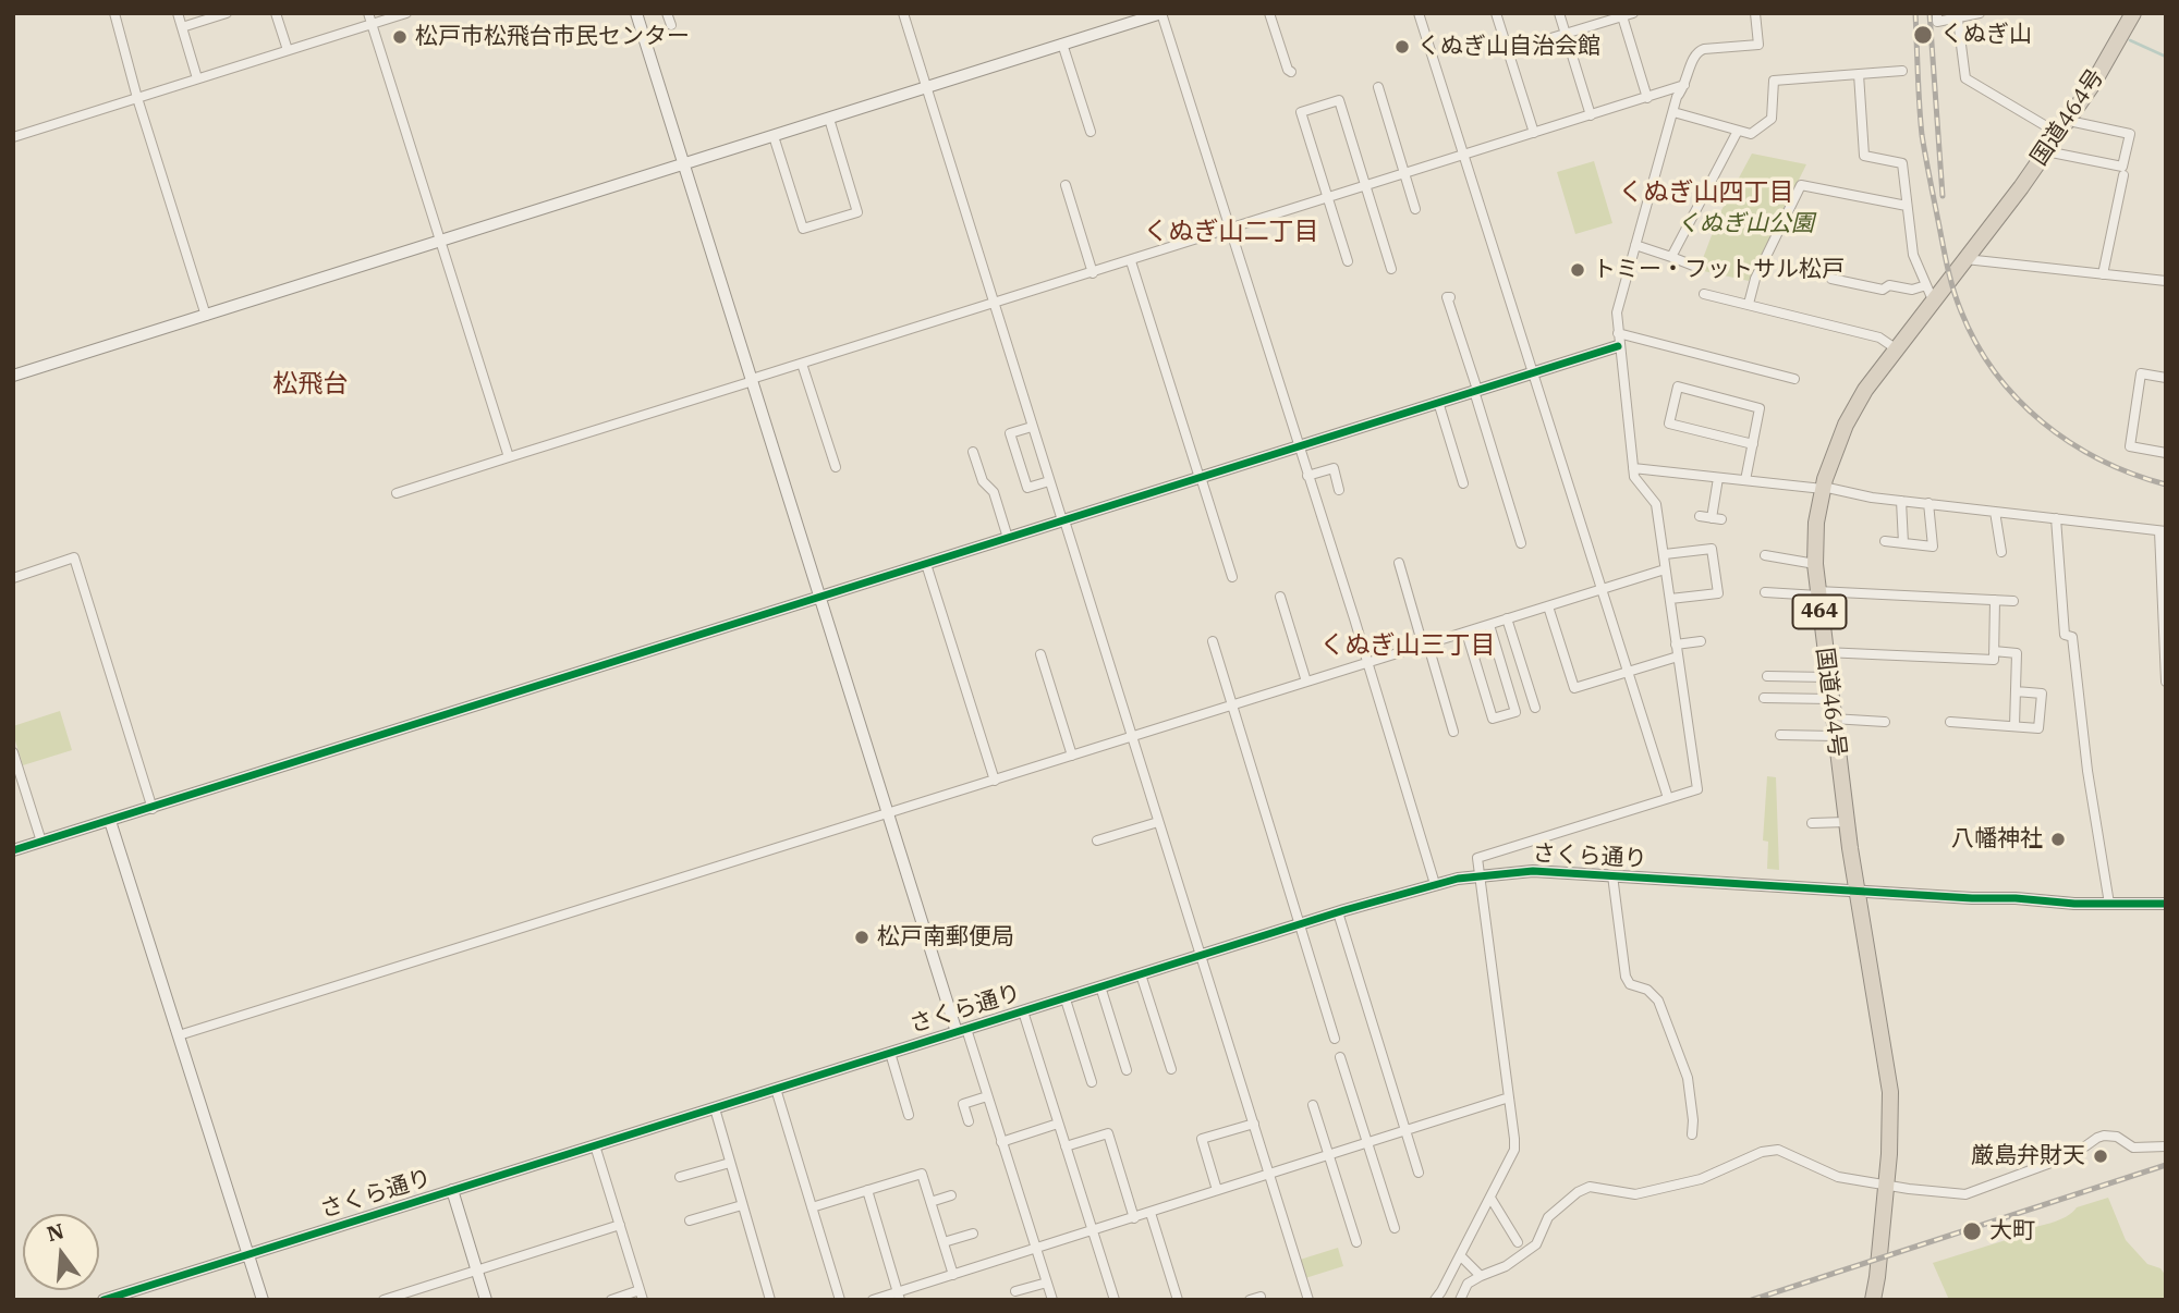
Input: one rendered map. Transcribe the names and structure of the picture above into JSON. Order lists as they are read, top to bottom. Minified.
{"streets":{"highway":["国道464号","464"],"street":["さくら通り"]},"crossings":[["国道464号","さくら通り"]],"districts":["くぬぎ山四丁目","くぬぎ山二丁目","松飛台","くぬぎ山三丁目"],"parks":["くぬぎ山公園"],"places":["くぬぎ山","松戸市松飛台市民センター","くぬぎ山自治会館","トミー・フットサル松戸","八幡神社","松戸南郵便局","厳島弁財天","大町"],"north":"top"}
